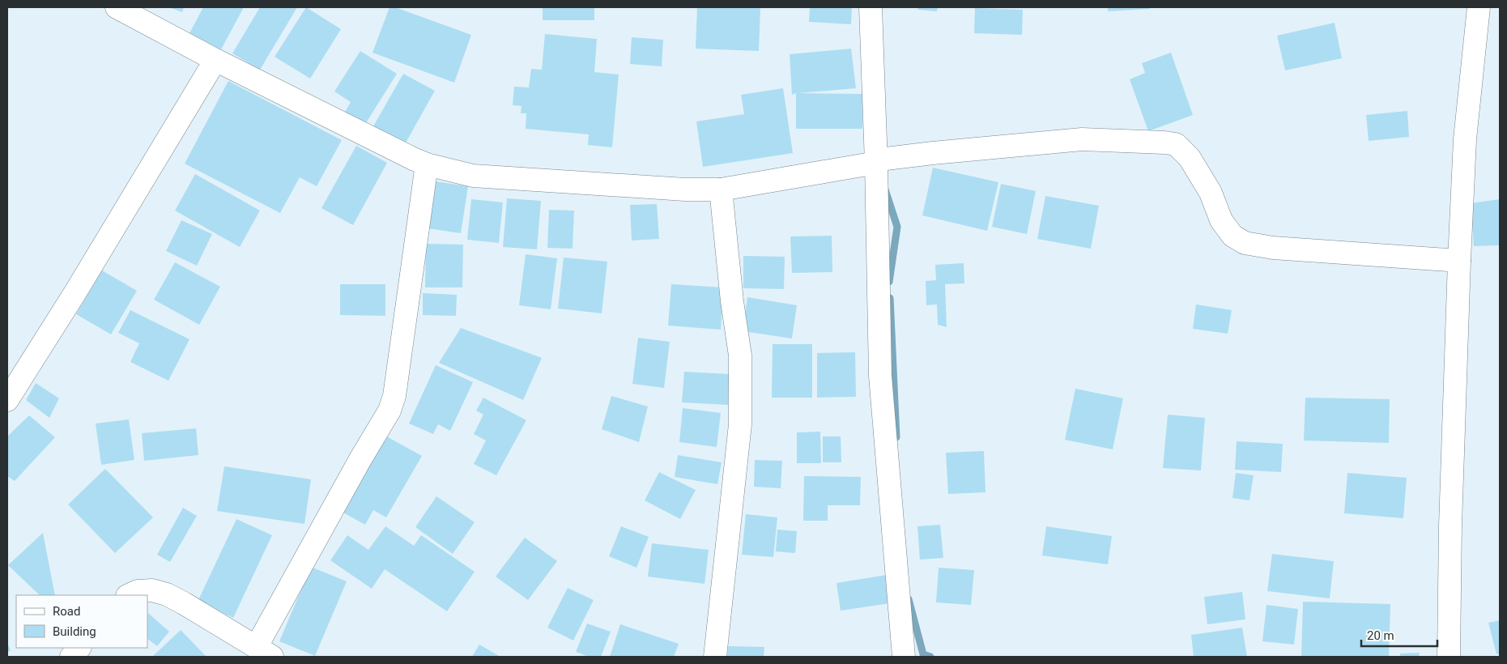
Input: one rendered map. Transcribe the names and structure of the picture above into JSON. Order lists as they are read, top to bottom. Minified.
{"legend":["Road","Building"],"scale_bar":"20 m"}
